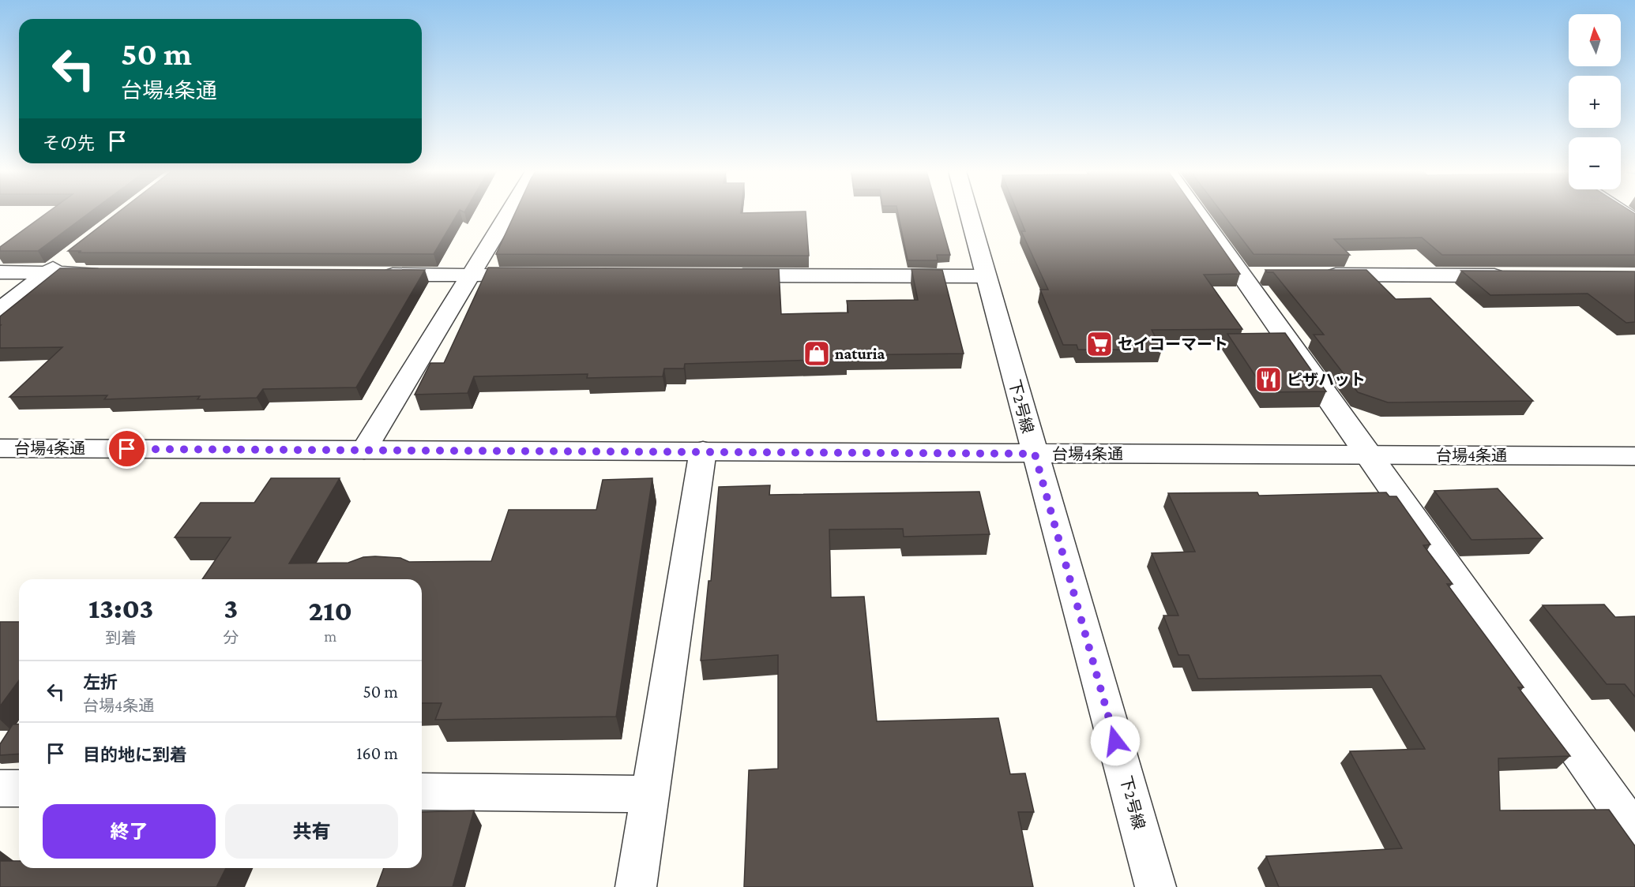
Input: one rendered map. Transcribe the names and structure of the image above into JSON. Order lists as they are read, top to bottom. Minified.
{"streets":{"street":["下2号線","台場4条通"]},"crossings":[["下2号線","台場4条通"]],"places":{"supermarket":["セイコーマート"],"shop":["naturia"],"restaurant":["ピザハット"]},"north":"top","page":{"map_buttons":["+","−"],"turn":["50 m","台場4条通"],"then":"その先","eta":["13:03","到着","3","分","210","m"],"list":[{"name":"左折","note":"台場4条通","value":"50 m"},{"name":"目的地に到着","value":"160 m"}],"buttons":["終了","共有"]}}
